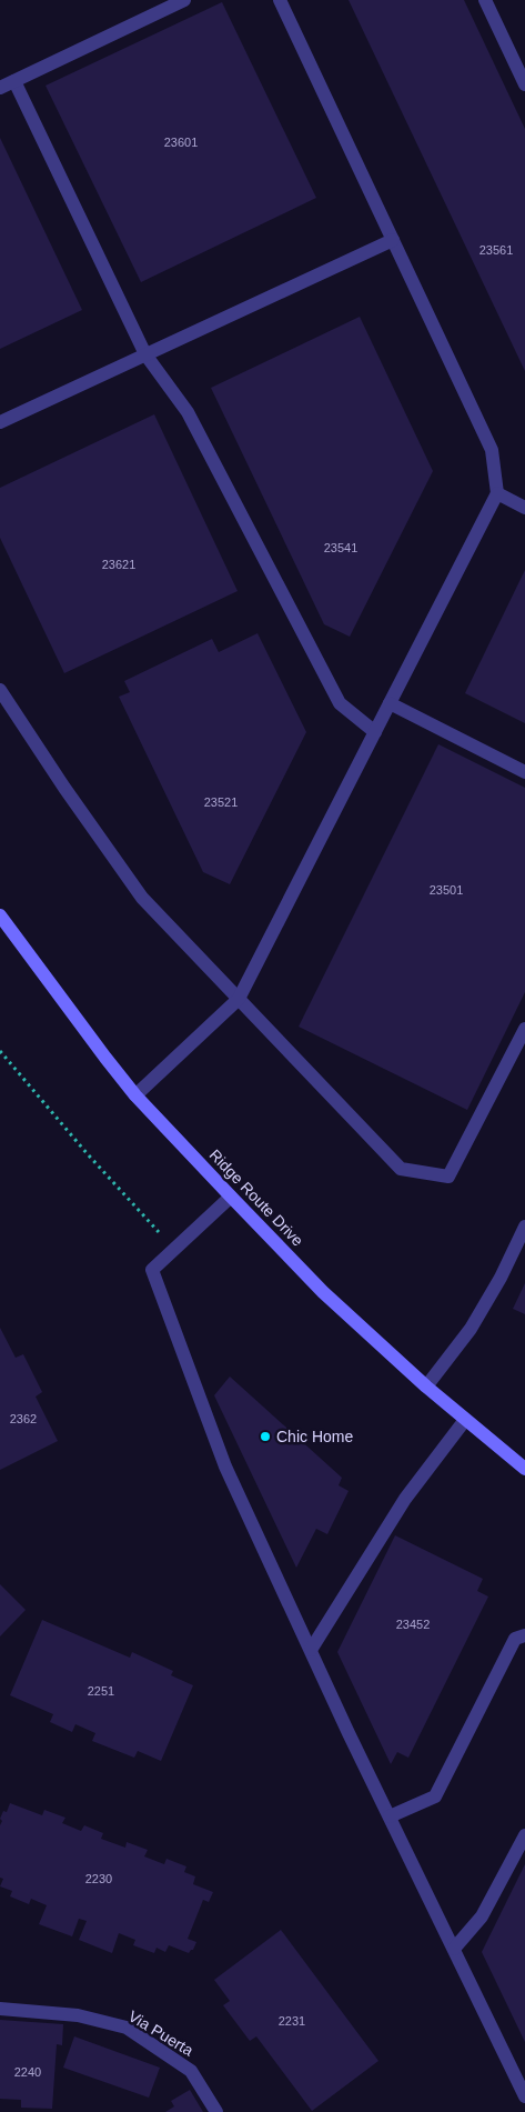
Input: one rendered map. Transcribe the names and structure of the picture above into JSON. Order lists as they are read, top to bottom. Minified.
{"streets":{"main road":["Ridge Route Drive"],"street":["Via Puerta"]},"places":["Chic Home"],"house_numbers":["23601","23561","23541","23621","23521","23501","2362","23452","2251","2230","2231","2240"]}
